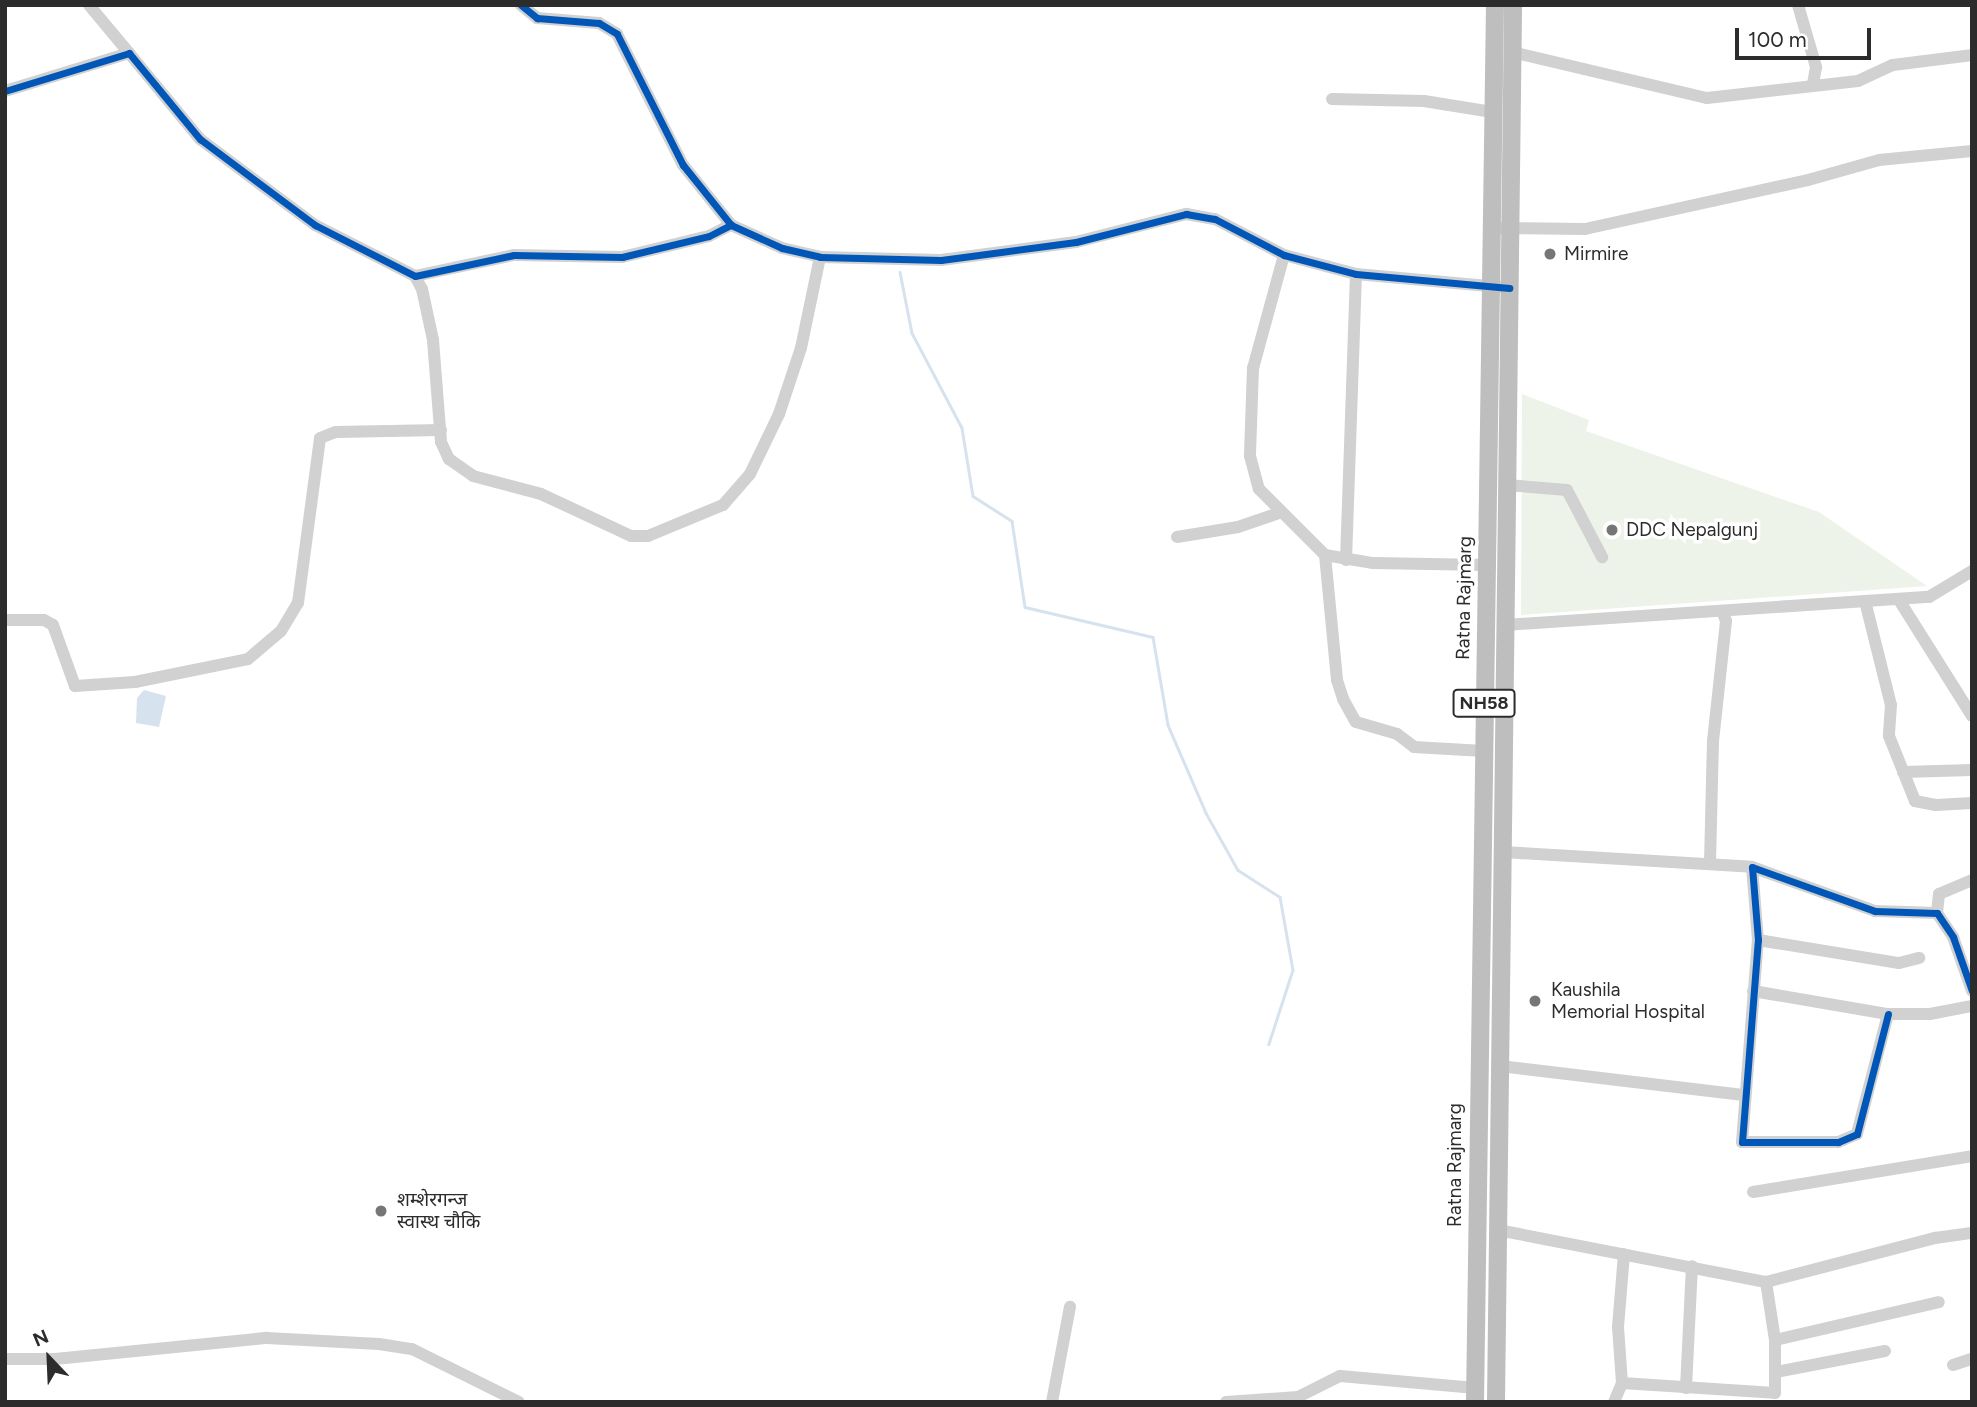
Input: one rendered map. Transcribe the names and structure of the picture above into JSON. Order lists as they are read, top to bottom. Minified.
{"streets":{"highway":["Ratna Rajmarg","NH58"]},"places":["Mirmire","DDC Nepalgunj","Kaushila Memorial Hospital","शम्शेरगन्ज स्वास्थ चौकि"],"scale_bar":"100 m","north":"top left"}
